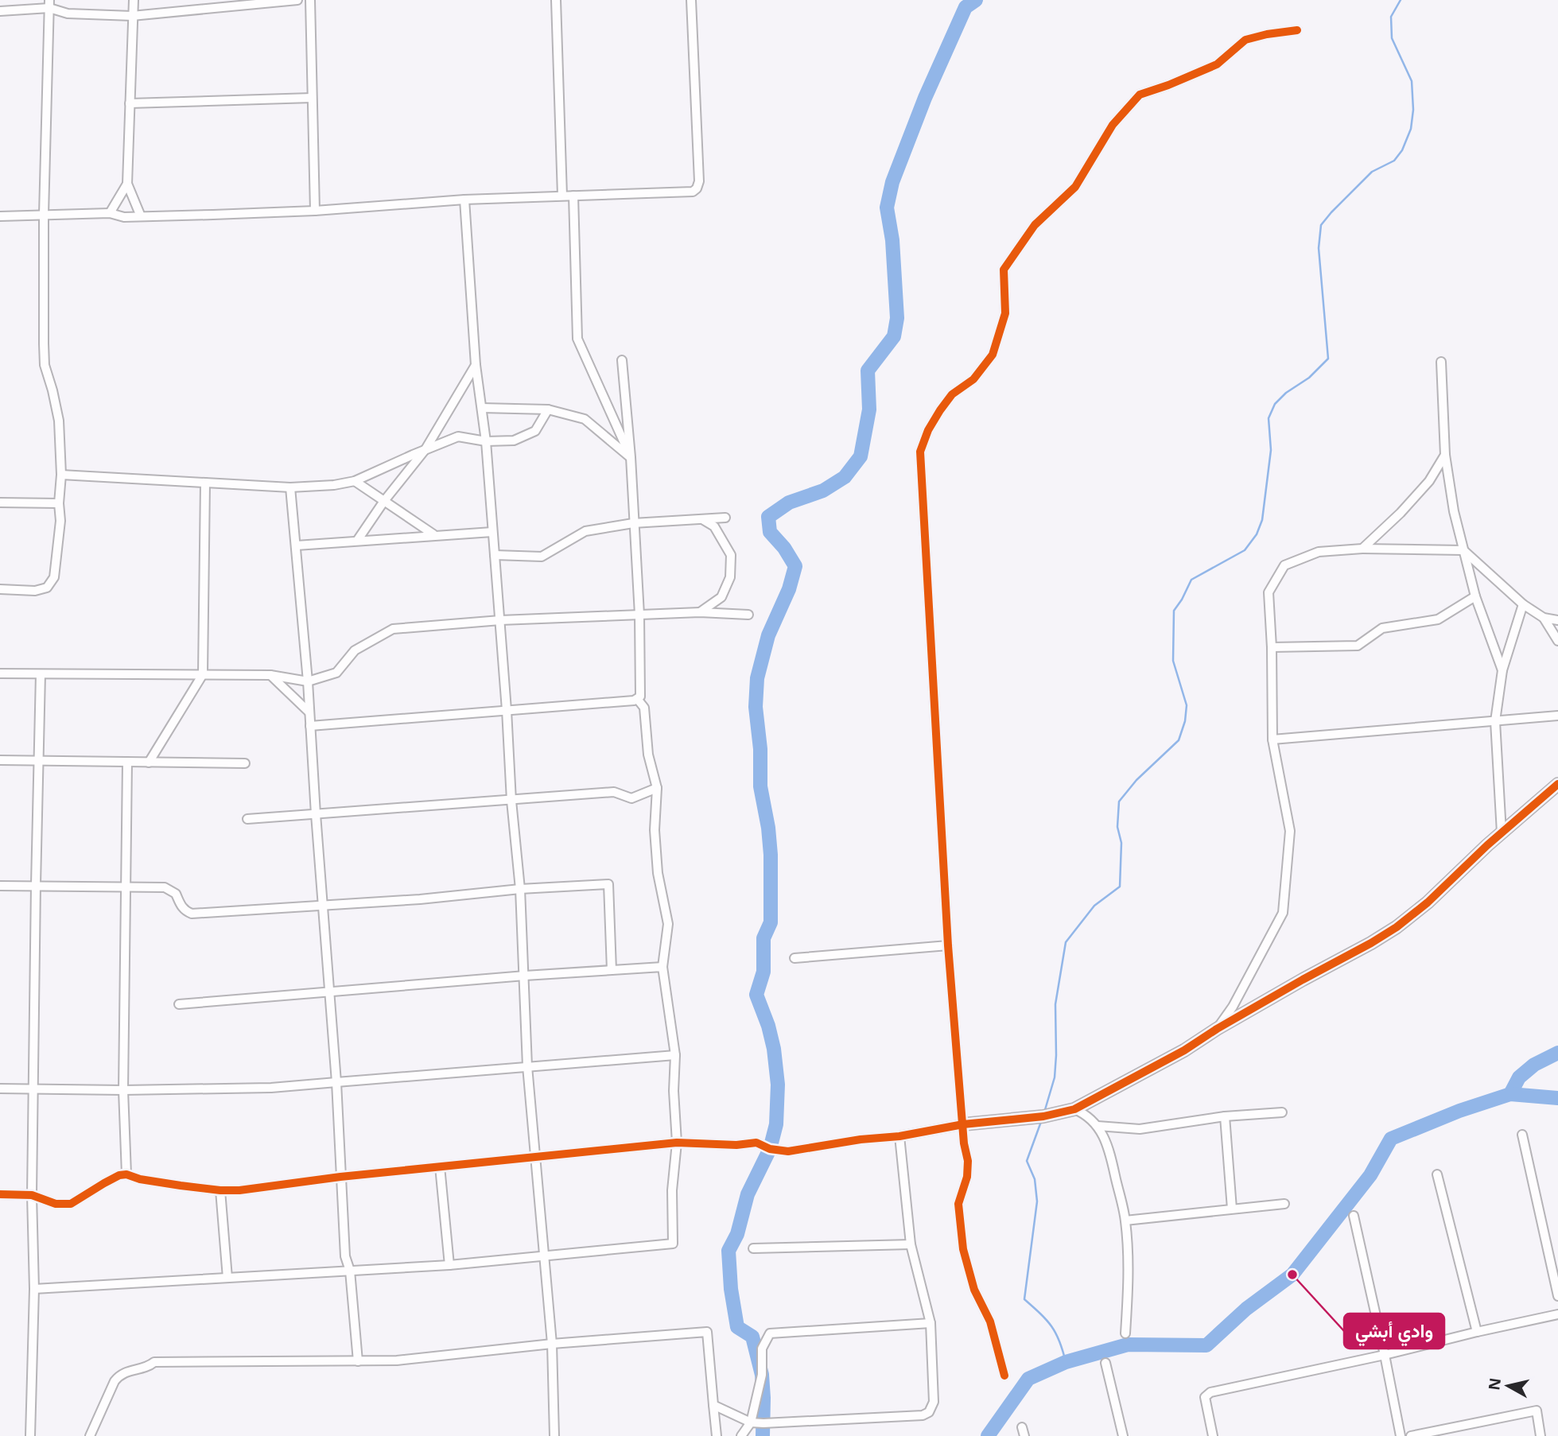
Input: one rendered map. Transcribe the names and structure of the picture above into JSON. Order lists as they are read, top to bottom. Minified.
{"places":["وادي أبشي"],"north":"left"}
